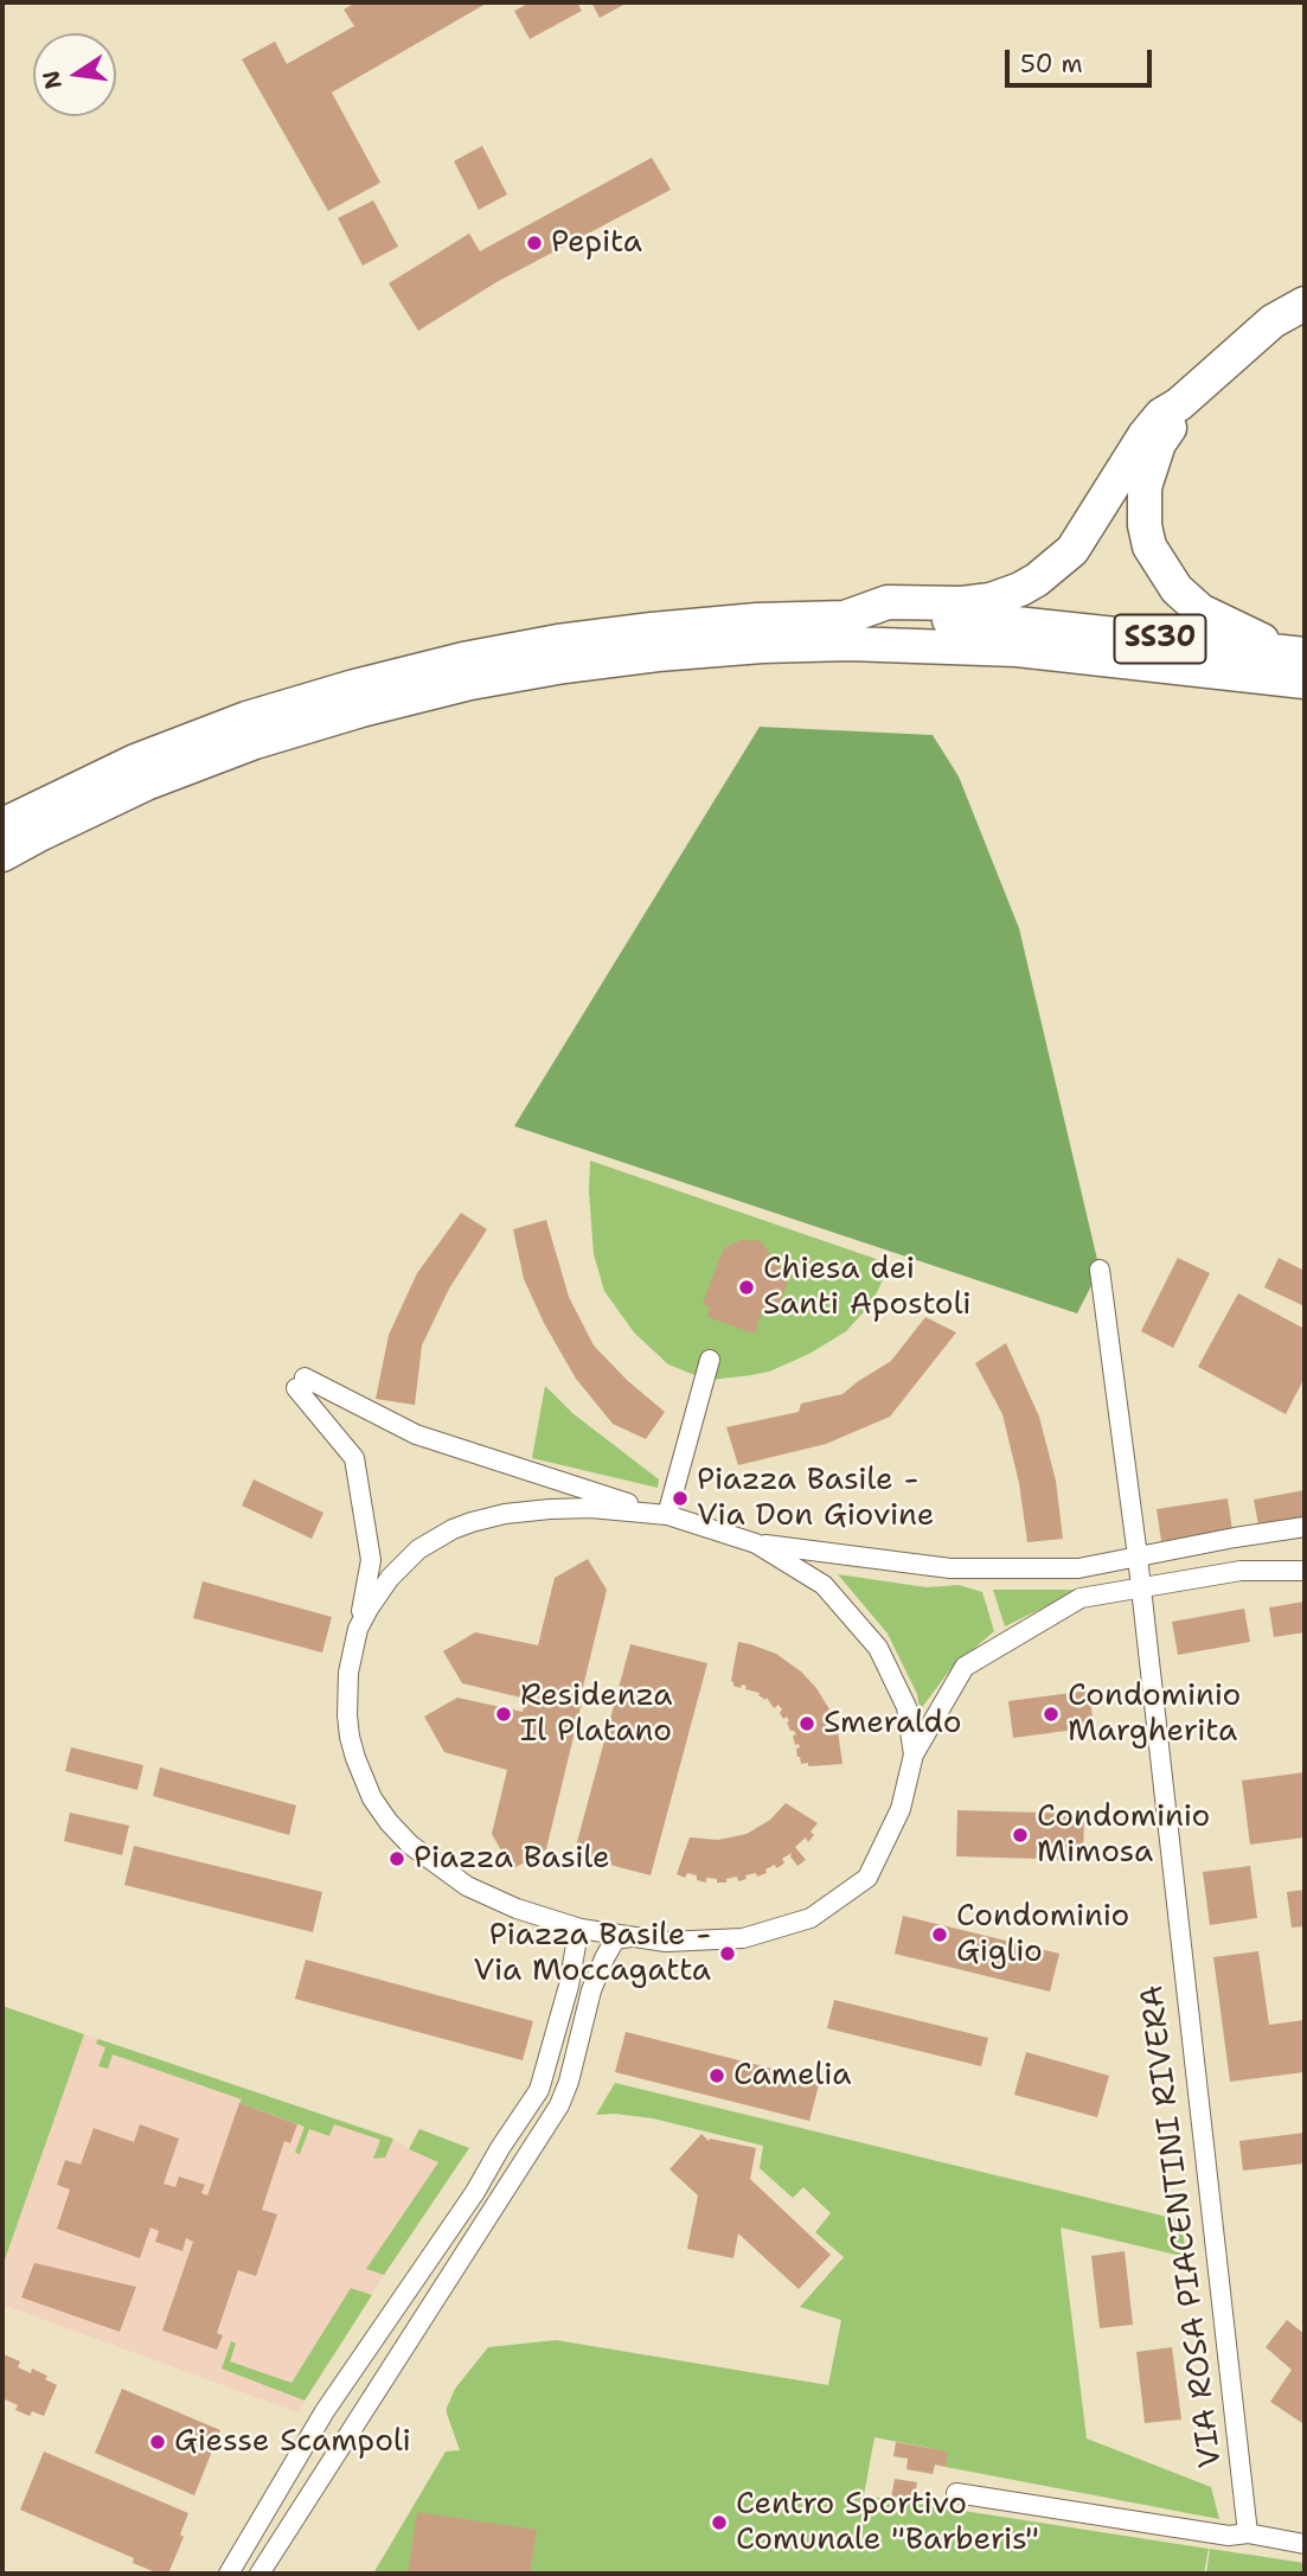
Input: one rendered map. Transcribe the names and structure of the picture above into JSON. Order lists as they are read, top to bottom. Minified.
{"streets":{"highway":["SS30"],"street":["VIA ROSA PIACENTINI RIVERA"]},"places":["Pepita","Chiesa dei Santi Apostoli","Piazza Basile - Via Don Giovine","Residenza Il Platano","Condominio Margherita","Smeraldo","Condominio Mimosa","Piazza Basile","Condominio Giglio","Piazza Basile - Via Moccagatta","Camelia","Giesse Scampoli","Centro Sportivo Comunale \"Barberis\""],"scale_bar":"50 m","north":"left"}
